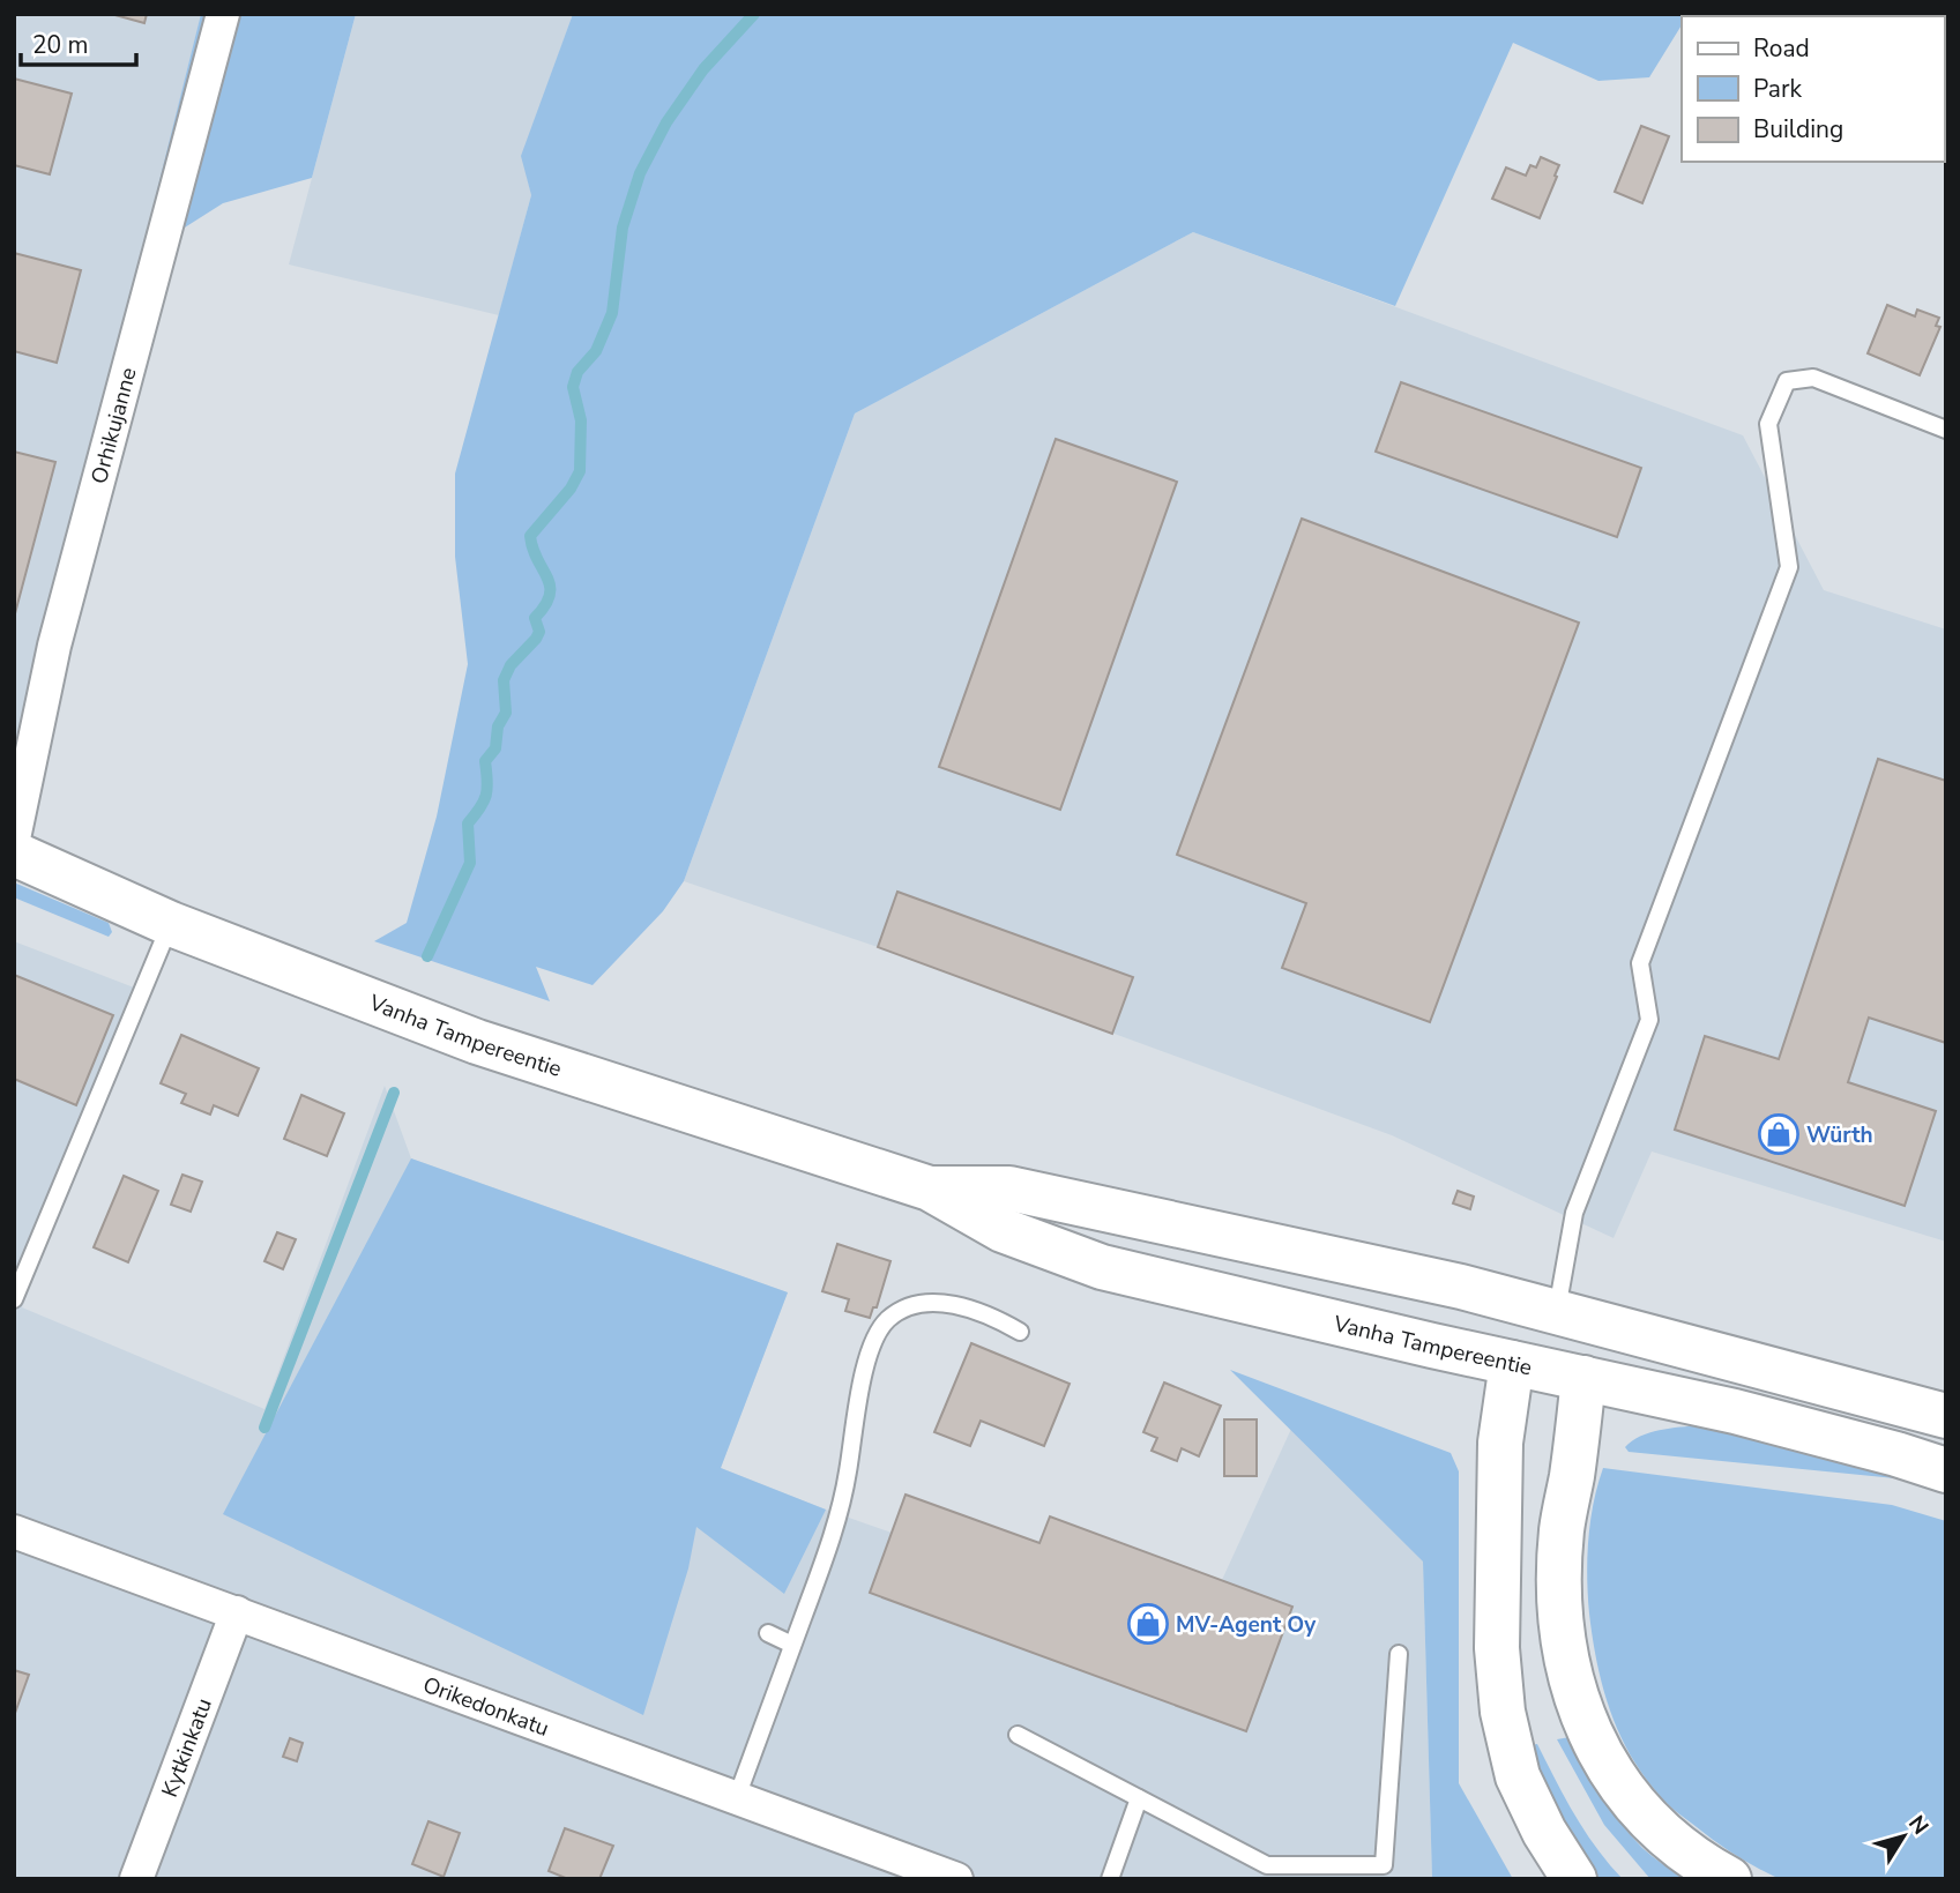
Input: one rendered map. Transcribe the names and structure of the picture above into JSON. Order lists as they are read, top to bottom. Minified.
{"streets":{"main road":["Vanha Tampereentie"],"street":["Orhikujanne","Orikedonkatu","Kytkinkatu"]},"crossings":[["Orikedonkatu","Kytkinkatu"]],"places":{"shop":["Würth","MV-Agent Oy"]},"legend":["Road","Park","Building"],"scale_bar":"20 m","north":"top right"}
